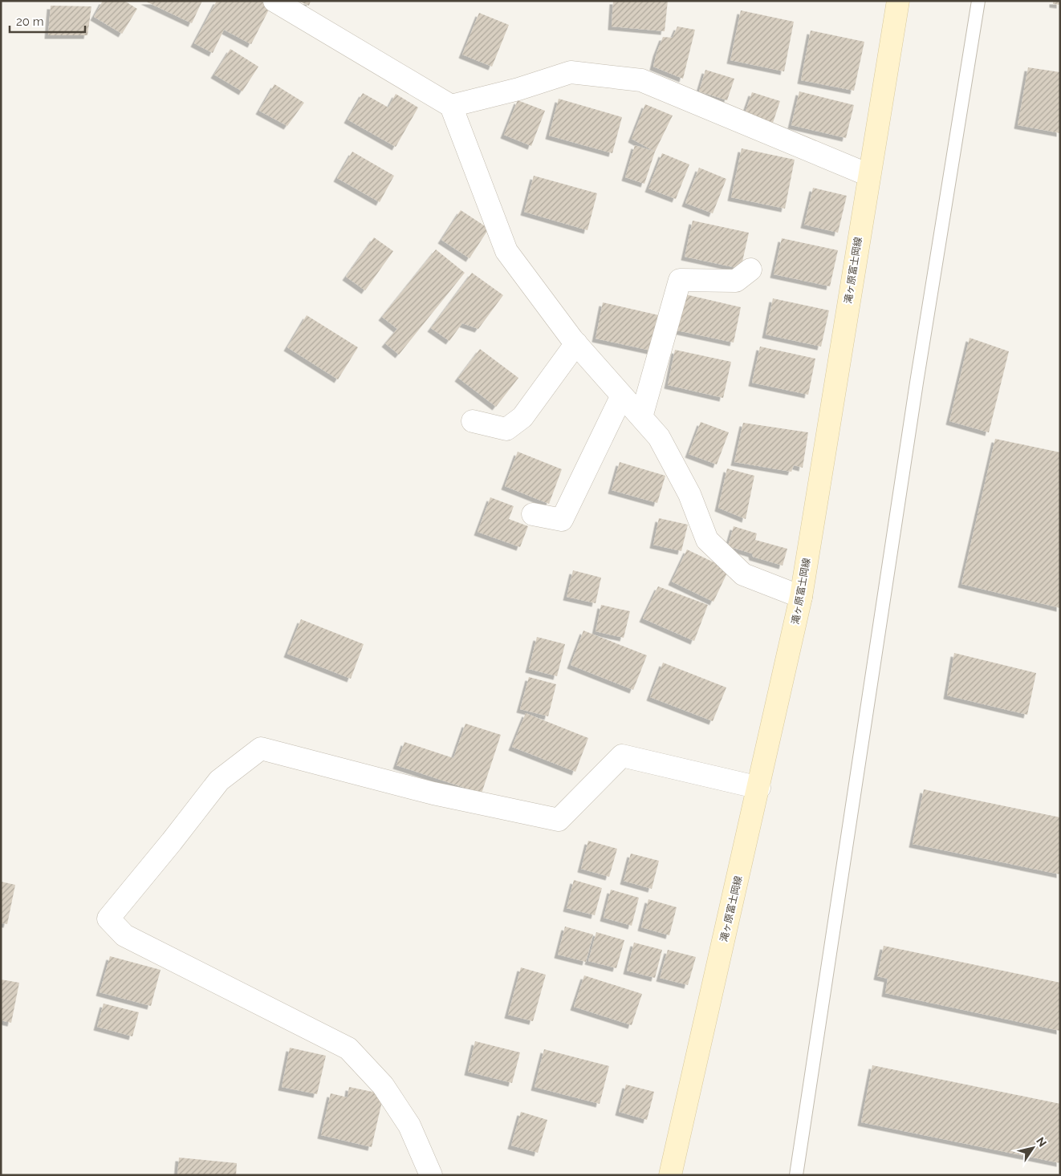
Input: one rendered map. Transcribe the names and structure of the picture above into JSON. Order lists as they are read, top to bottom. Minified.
{"streets":{"main road":["滝ヶ原富士岡線"]},"scale_bar":"20 m","north":"top right"}
